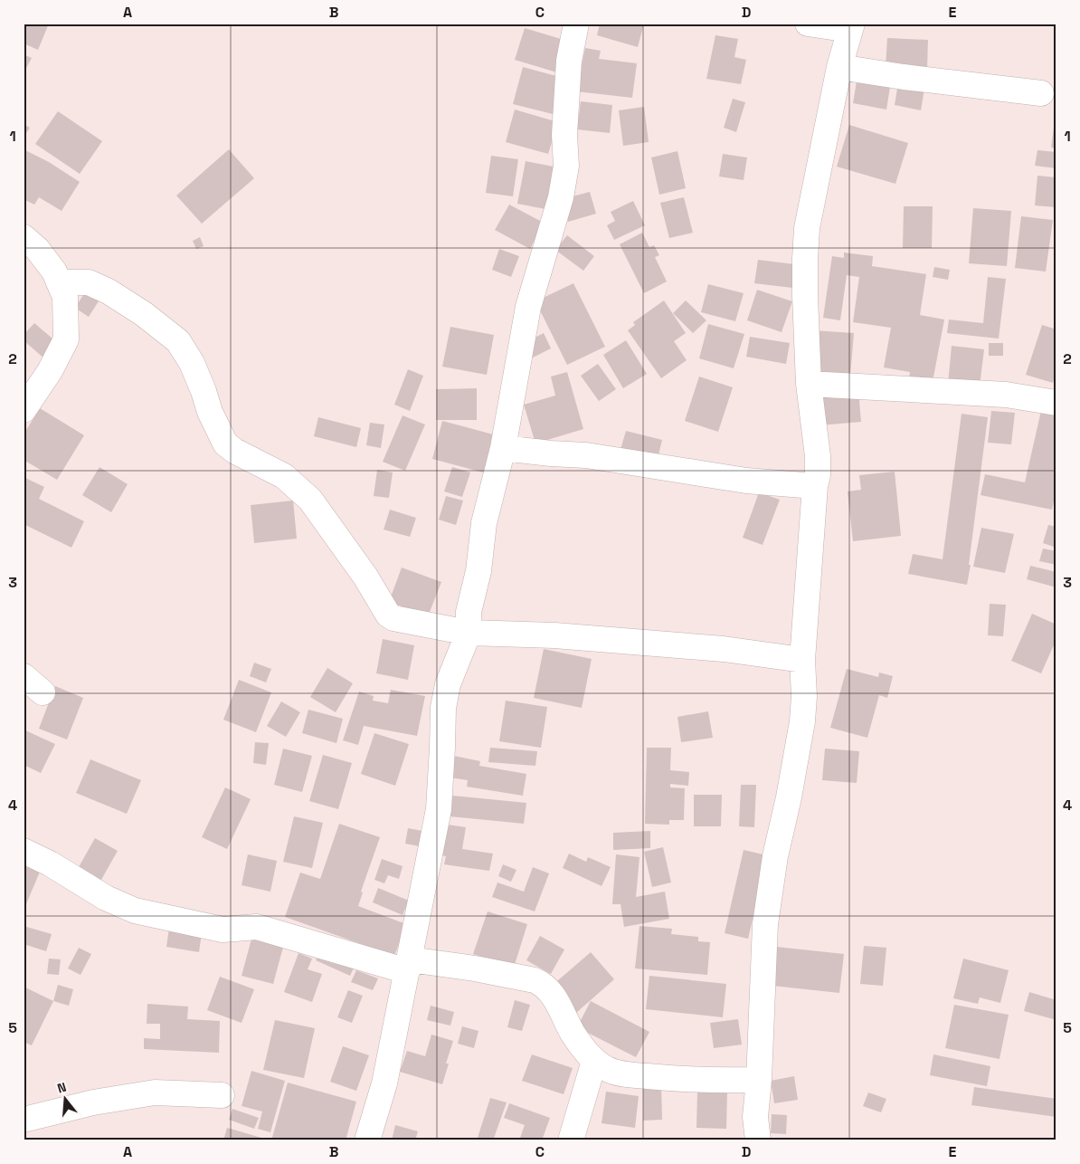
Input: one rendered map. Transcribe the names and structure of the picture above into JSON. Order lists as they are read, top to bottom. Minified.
{"north":"top","grid":{"columns":["A","B","C","D","E"],"rows":["1","2","3","4","5"]}}
